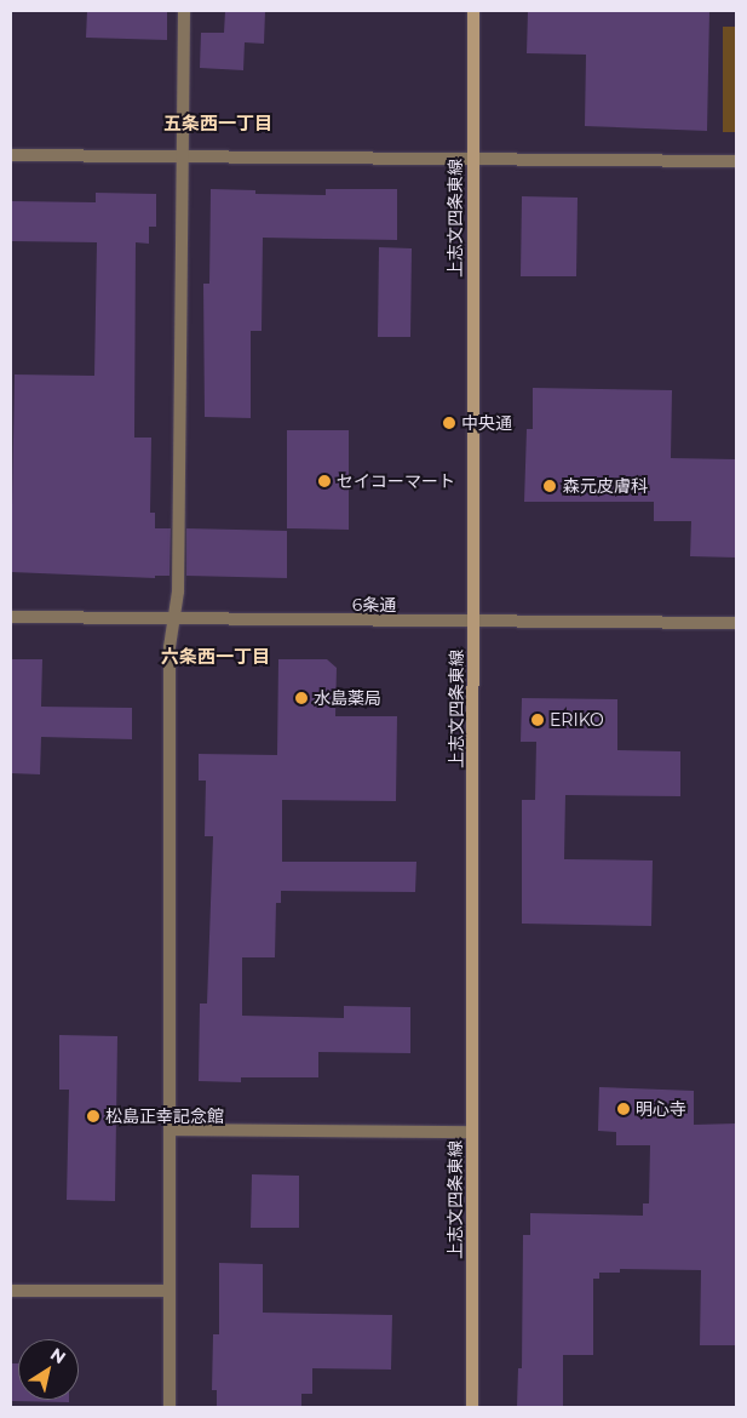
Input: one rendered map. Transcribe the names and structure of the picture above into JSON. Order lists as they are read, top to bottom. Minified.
{"streets":{"main road":["上志文四条東線"],"street":["6条通"]},"crossings":[["上志文四条東線","6条通"]],"districts":["五条西一丁目","六条西一丁目"],"places":["中央通","セイコーマート","森元皮膚科","水島薬局","ERIKO","明心寺","松島正幸記念館"],"north":"top right"}
